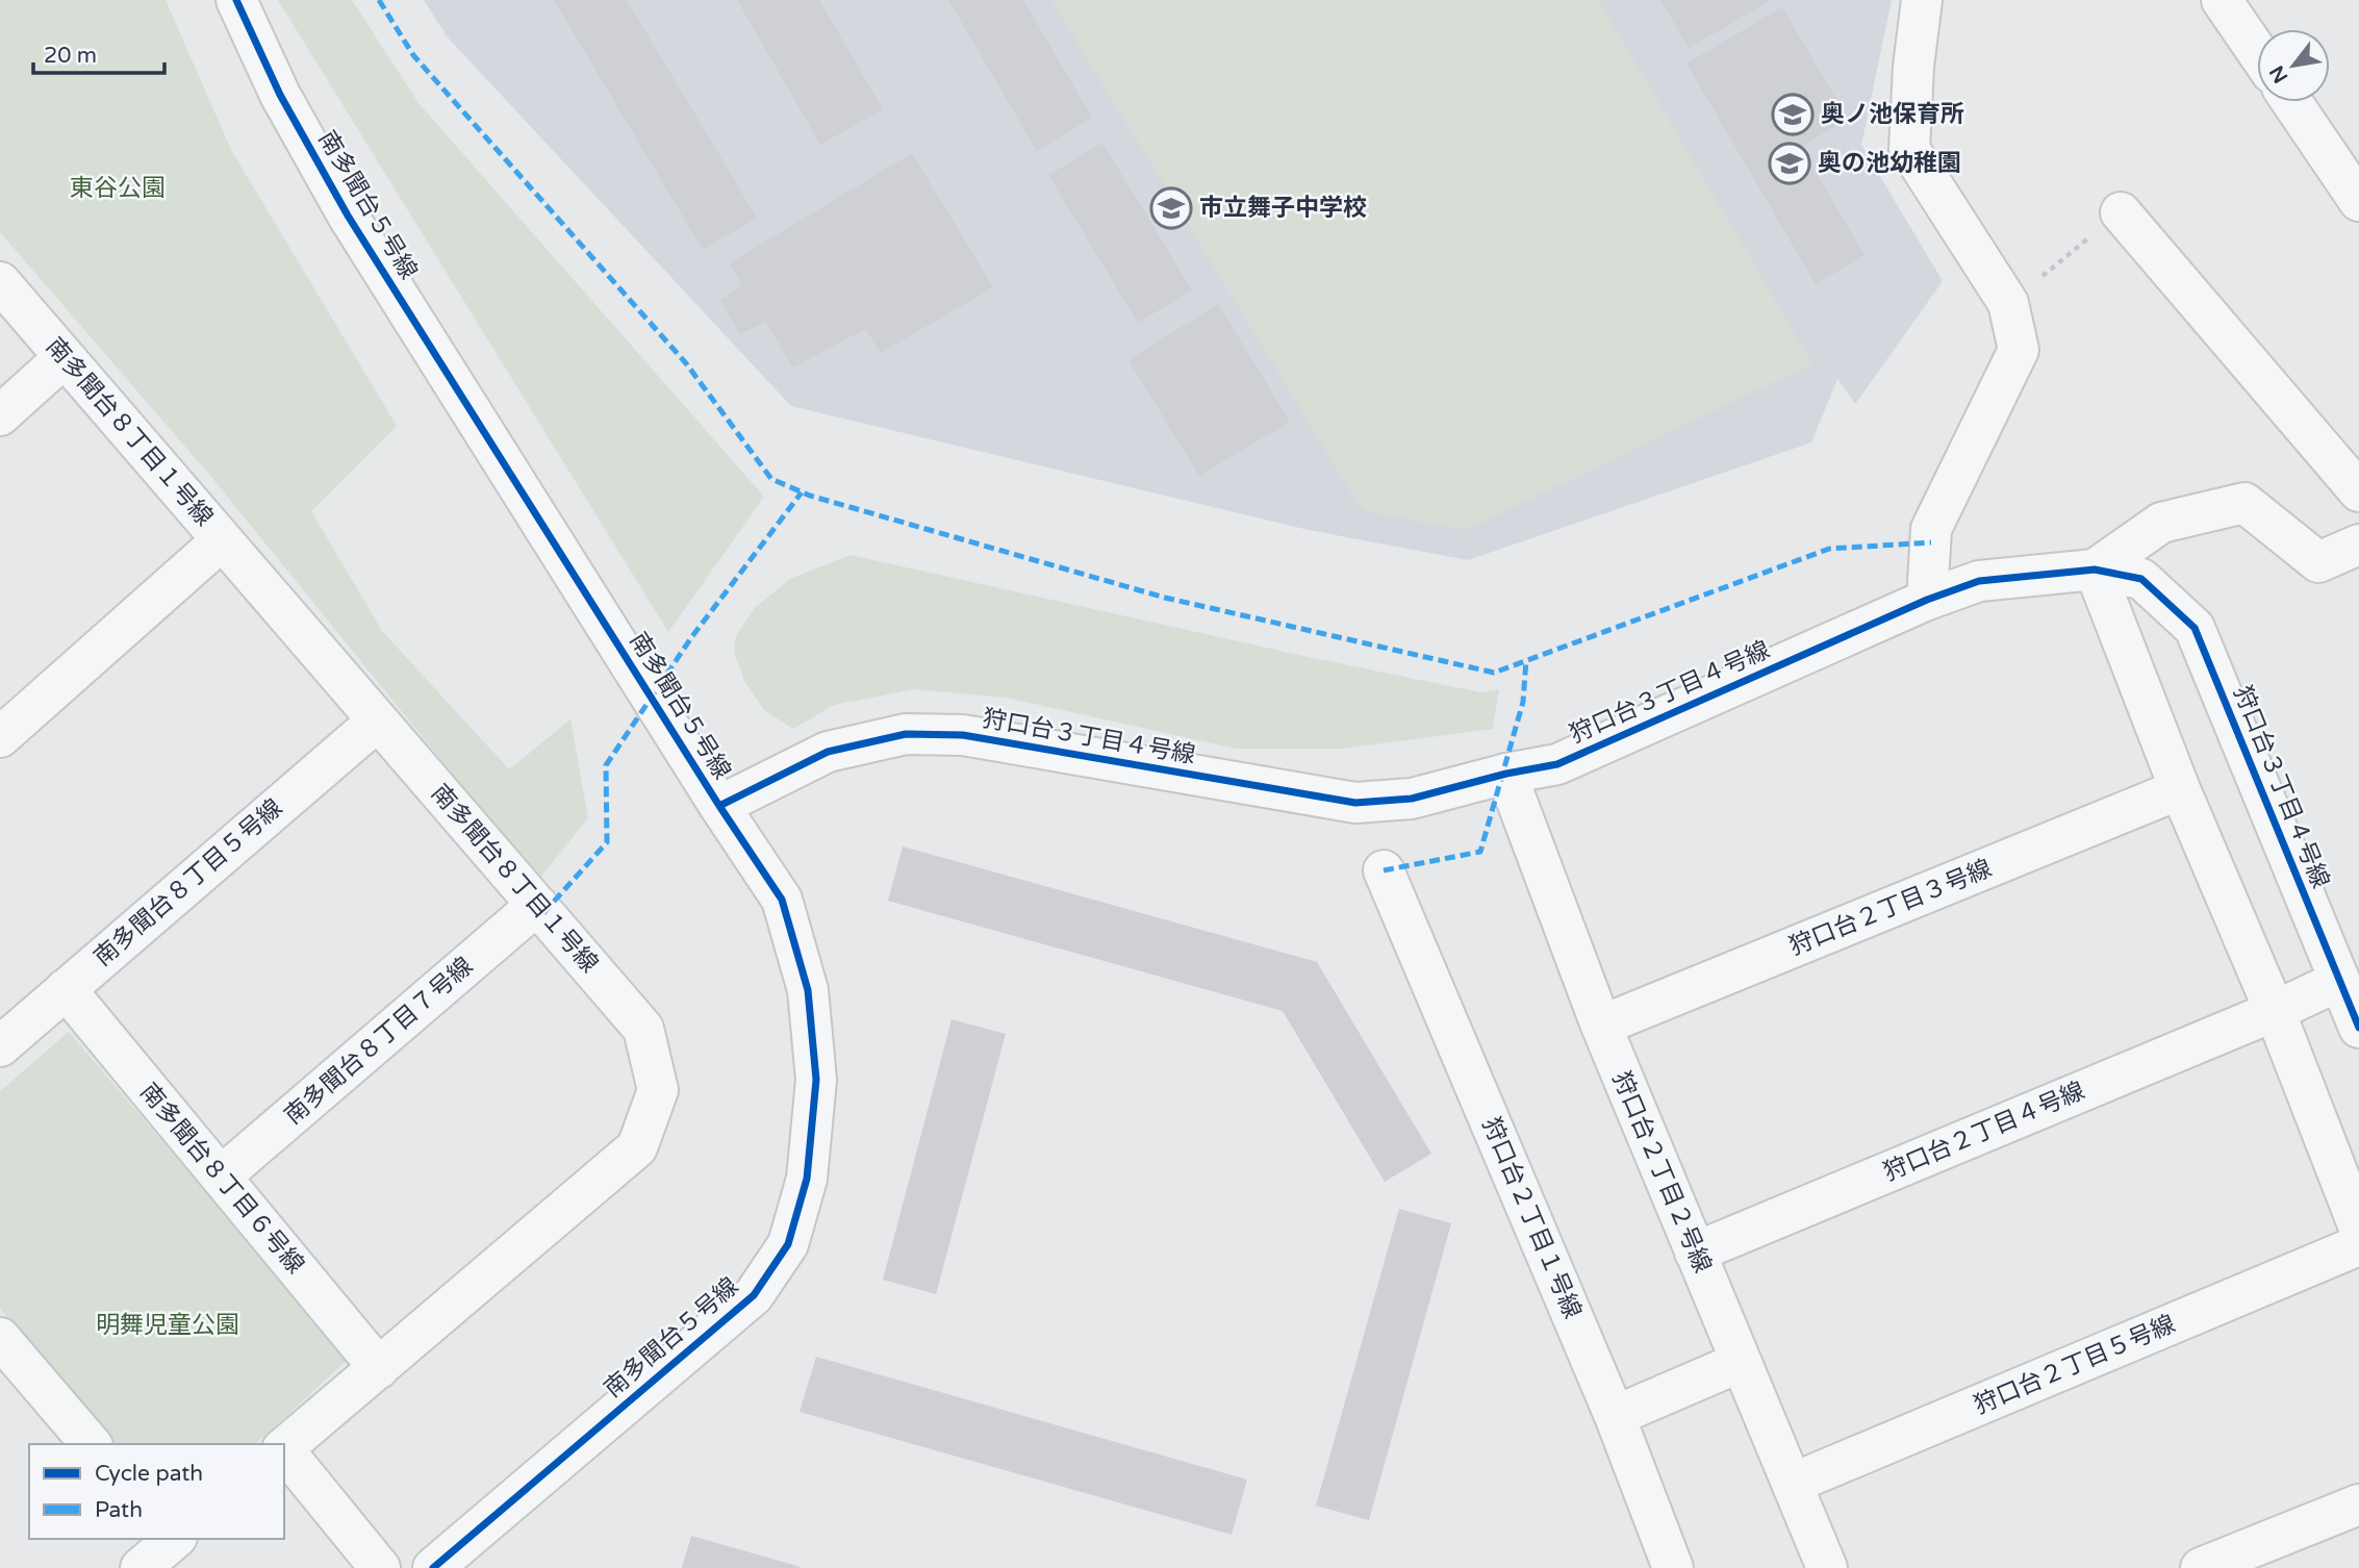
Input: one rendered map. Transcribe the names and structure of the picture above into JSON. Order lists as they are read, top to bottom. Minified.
{"streets":{"street":["南多聞台５号線","南多聞台８丁目１号線","狩口台３丁目４号線","南多聞台８丁目５号線","狩口台２丁目３号線","南多聞台８丁目７号線","狩口台２丁目４号線","狩口台２丁目２号線","南多聞台８丁目６号線","狩口台２丁目１号線","狩口台２丁目５号線"]},"crossings":[["南多聞台５号線","狩口台３丁目４号線"],["南多聞台８丁目１号線","南多聞台８丁目５号線"],["南多聞台８丁目１号線","南多聞台８丁目７号線"],["南多聞台８丁目１号線","南多聞台８丁目６号線"],["狩口台３丁目４号線","狩口台２丁目４号線"],["狩口台３丁目４号線","狩口台２丁目２号線"],["南多聞台８丁目５号線","南多聞台８丁目６号線"],["狩口台２丁目３号線","狩口台２丁目２号線"],["南多聞台８丁目７号線","南多聞台８丁目６号線"],["狩口台２丁目４号線","狩口台２丁目２号線"],["狩口台２丁目２号線","狩口台２丁目５号線"]],"parks":["東谷公園","明舞児童公園"],"places":{"school or university":["奥ノ池保育所","奥の池幼稚園","市立舞子中学校"]},"legend":["Cycle path","Path"],"scale_bar":"20 m","north":"bottom left"}
